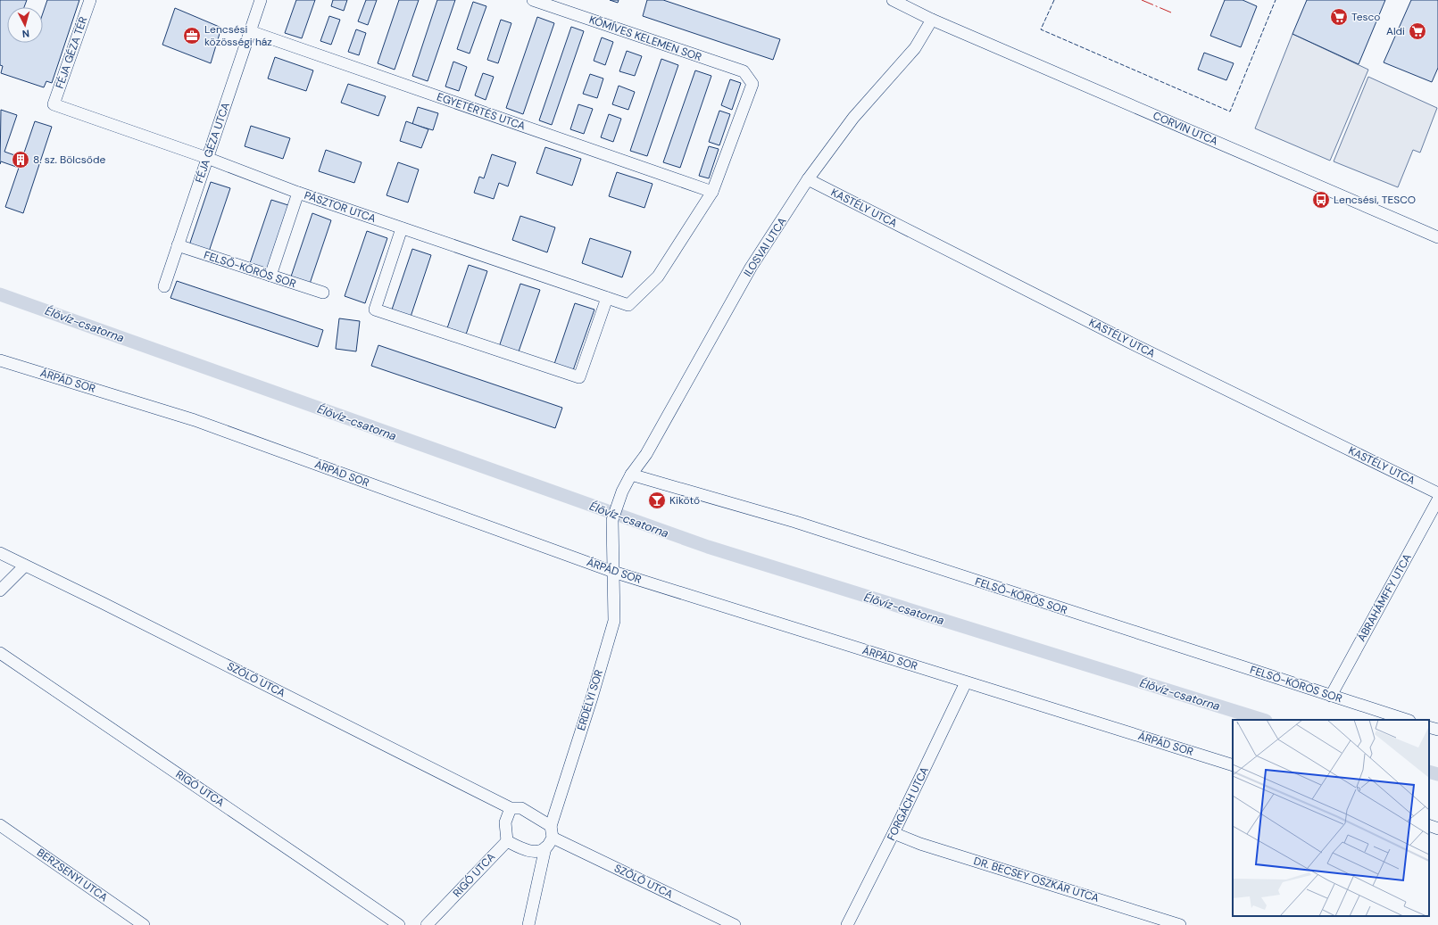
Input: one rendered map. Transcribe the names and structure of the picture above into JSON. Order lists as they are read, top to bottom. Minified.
{"streets":{"street":["KŐMÍVES KELEMEN SOR","FÉJA GÉZA TÉR","EGYETÉRTÉS UTCA","CORVIN UTCA","FÉJA GÉZA UTCA","PÁSZTOR UTCA","KASTÉLY UTCA","ILOSVAI UTCA","FELSŐ-KÖRÖS SOR","ÁRPÁD SOR","ÁBRAHÁMFFY UTCA","SZŐLŐ UTCA","ERDÉLYI SOR","RIGÓ UTCA","FORGÁCH UTCA","BERZSENYI UTCA","DR. BECSEY OSZKÁR UTCA"]},"crossings":[["KŐMÍVES KELEMEN SOR","EGYETÉRTÉS UTCA"],["KŐMÍVES KELEMEN SOR","PÁSZTOR UTCA"],["FÉJA GÉZA TÉR","PÁSZTOR UTCA"],["EGYETÉRTÉS UTCA","FÉJA GÉZA UTCA"],["EGYETÉRTÉS UTCA","PÁSZTOR UTCA"],["CORVIN UTCA","ILOSVAI UTCA"],["FÉJA GÉZA UTCA","PÁSZTOR UTCA"],["FÉJA GÉZA UTCA","FELSŐ-KÖRÖS SOR"],["KASTÉLY UTCA","ILOSVAI UTCA"],["ILOSVAI UTCA","FELSŐ-KÖRÖS SOR"],["ILOSVAI UTCA","ERDÉLYI SOR"],["FELSŐ-KÖRÖS SOR","ÁBRAHÁMFFY UTCA"],["ÁRPÁD SOR","ERDÉLYI SOR"],["ÁRPÁD SOR","FORGÁCH UTCA"],["SZŐLŐ UTCA","ERDÉLYI SOR"],["SZŐLŐ UTCA","RIGÓ UTCA"],["ERDÉLYI SOR","RIGÓ UTCA"],["FORGÁCH UTCA","DR. BECSEY OSZKÁR UTCA"]],"water":["Élővíz-csatorna"],"places":{"supermarket":["Tesco","Aldi"],"office":["Lencsési közösségi ház"],"building":["8. sz. Bölcsőde"],"bus stop":["Lencsési, TESCO"],"bar":["Kikötő"]},"north":"bottom"}
